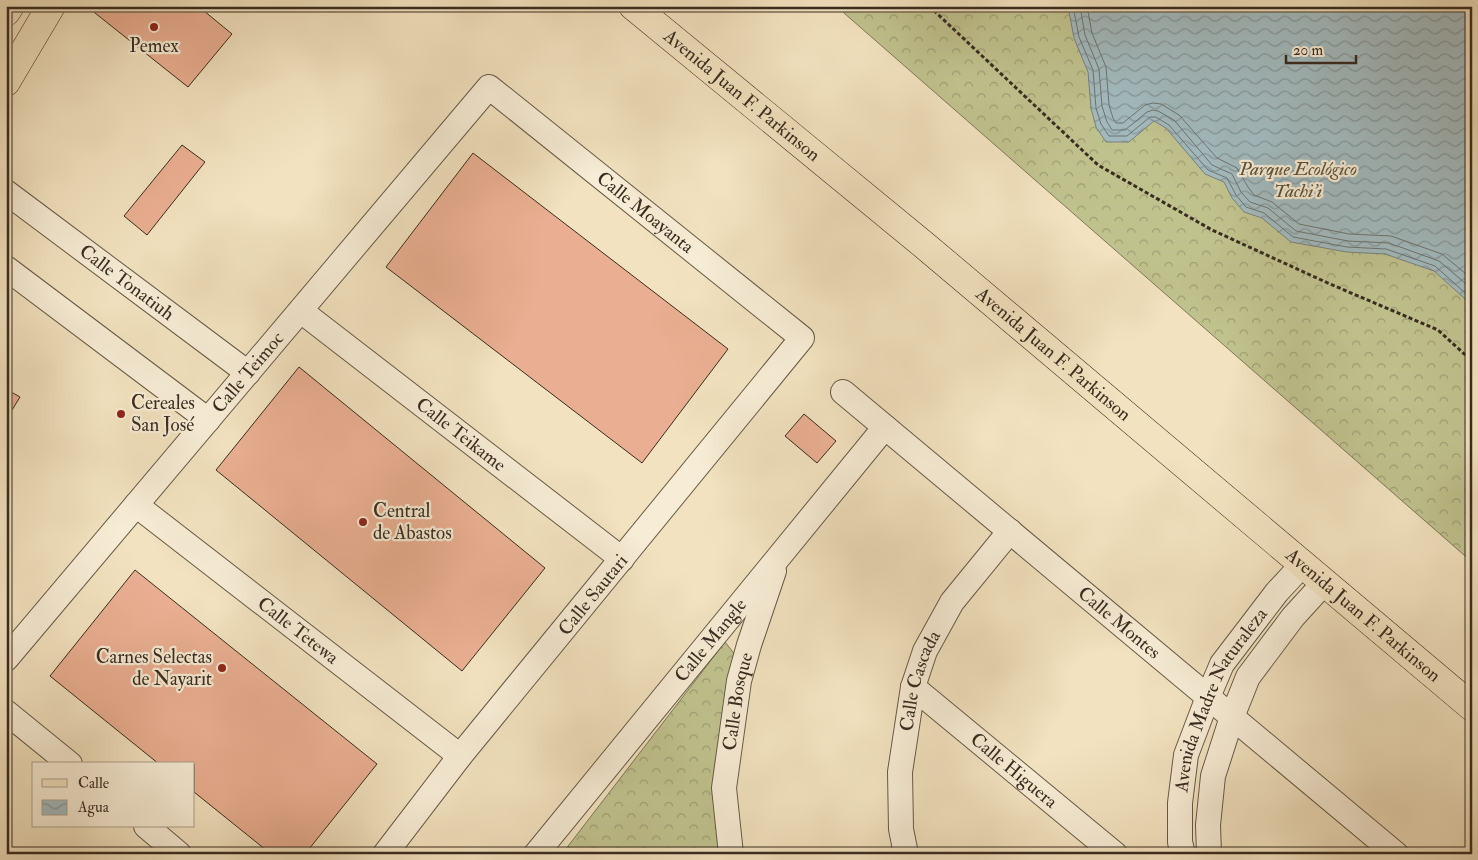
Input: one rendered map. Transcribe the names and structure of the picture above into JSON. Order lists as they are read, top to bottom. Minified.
{"streets":{"main road":["Avenida Juan F. Parkinson"],"street":["Calle Moayanta","Calle Tonatiuh","Calle Teimoc","Calle Teikame","Calle Sautari","Calle Montes","Calle Tetewa","Calle Mangle","Calle Cascada","Calle Bosque","Avenida Madre Naturaleza","Calle Higuera"]},"crossings":[["Avenida Juan F. Parkinson","Avenida Madre Naturaleza"],["Calle Moayanta","Calle Teimoc"],["Calle Moayanta","Calle Sautari"],["Calle Tonatiuh","Calle Teimoc"],["Calle Teimoc","Calle Teikame"],["Calle Teimoc","Calle Tetewa"],["Calle Teikame","Calle Sautari"],["Calle Sautari","Calle Tetewa"],["Calle Montes","Calle Mangle"],["Calle Montes","Calle Cascada"],["Calle Montes","Avenida Madre Naturaleza"],["Calle Mangle","Calle Bosque"],["Calle Cascada","Calle Higuera"]],"parks":["Parque Ecológico Tachi'i"],"places":["Pemex","Cereales San José","Central de Abastos","Carnes Selectas de Nayarit"],"legend":["Calle","Agua"],"scale_bar":"20 m"}
